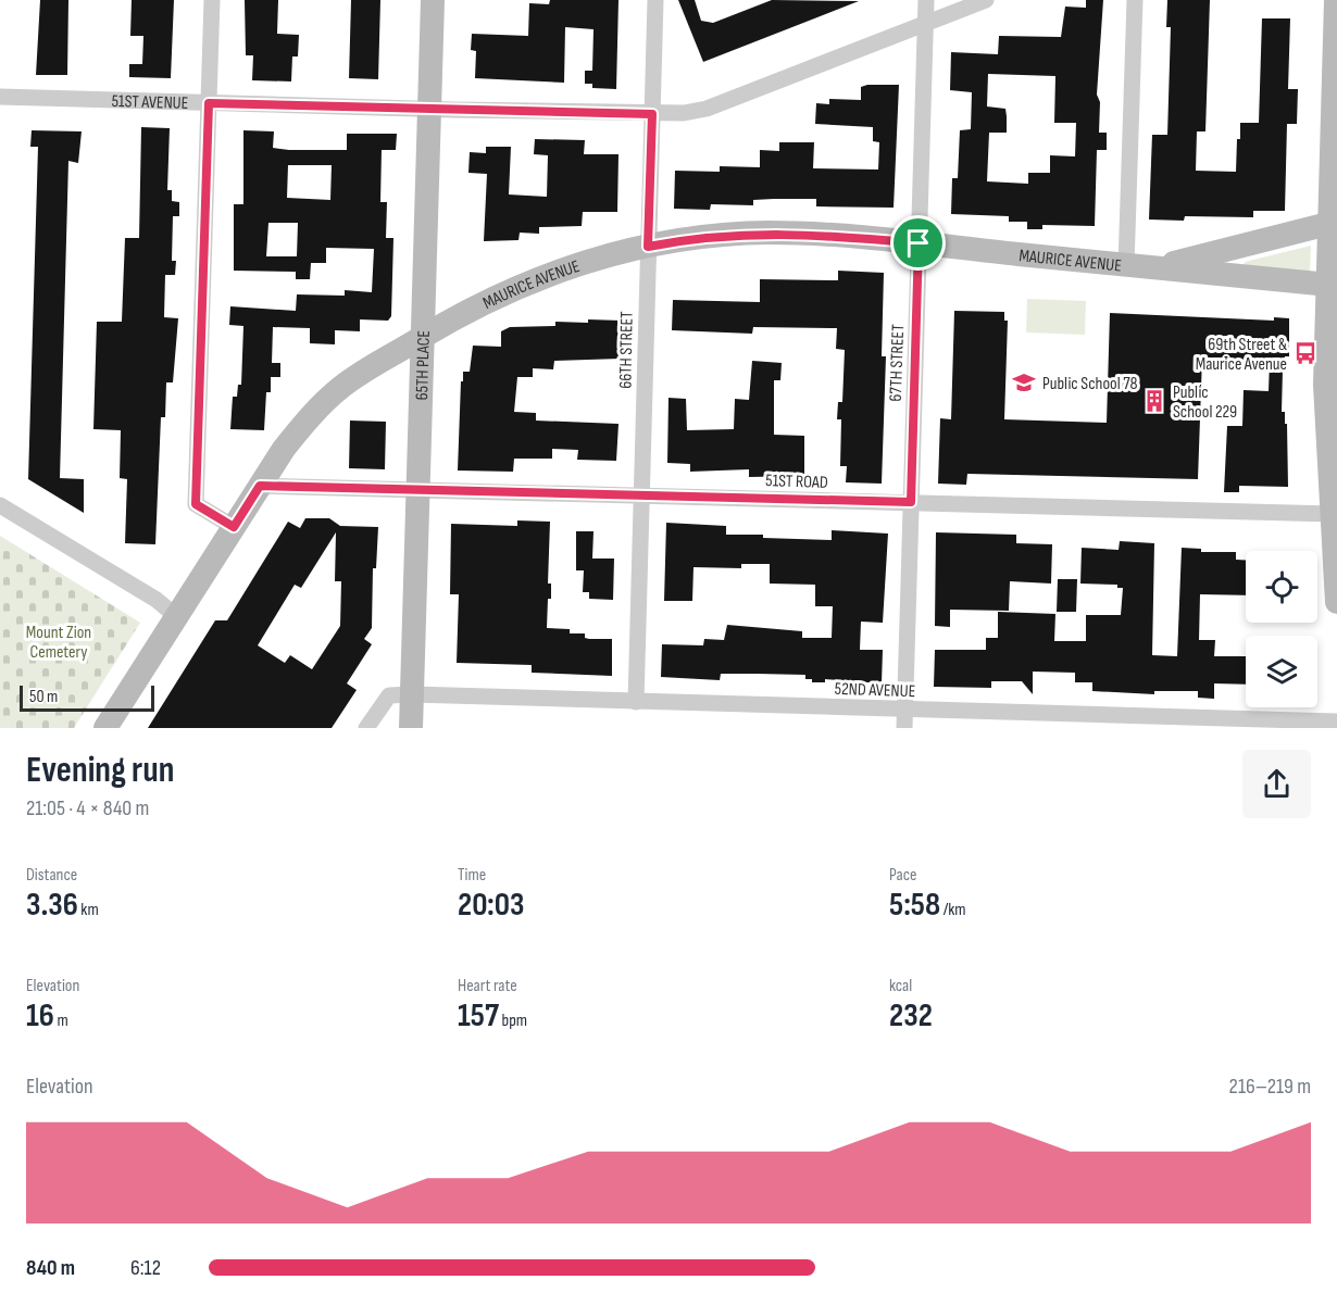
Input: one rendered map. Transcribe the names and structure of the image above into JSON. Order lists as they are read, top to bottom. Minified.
{"streets":{"street":["51ST AVENUE","MAURICE AVENUE","66TH STREET","67TH STREET","65TH PLACE","51ST ROAD","52ND AVENUE"]},"crossings":[["51ST AVENUE","66TH STREET"],["51ST AVENUE","67TH STREET"],["51ST AVENUE","65TH PLACE"],["MAURICE AVENUE","66TH STREET"],["MAURICE AVENUE","67TH STREET"],["MAURICE AVENUE","65TH PLACE"],["MAURICE AVENUE","51ST ROAD"],["66TH STREET","51ST ROAD"],["66TH STREET","52ND AVENUE"],["67TH STREET","51ST ROAD"],["67TH STREET","52ND AVENUE"],["65TH PLACE","51ST ROAD"],["65TH PLACE","52ND AVENUE"]],"parks":["Mount Zion Cemetery"],"places":{"bus stop":["69th Street & Maurice Avenue"],"school or university":["Public School 78"],"building":["Public School 229"]},"scale_bar":"50 m","page":{"scale":"50 m","heading":["Evening run","21:05 · 4 × 840 m"],"stats":[["Distance","3.36 km"],["Time","20:03"],["Pace","5:58 /km"],["Elevation","16 m"],["Heart rate","157 bpm"],["kcal","232"]],"chart":["Elevation","216–219 m"],"list":[{"name":"840 m","note":"6:12"}]}}
